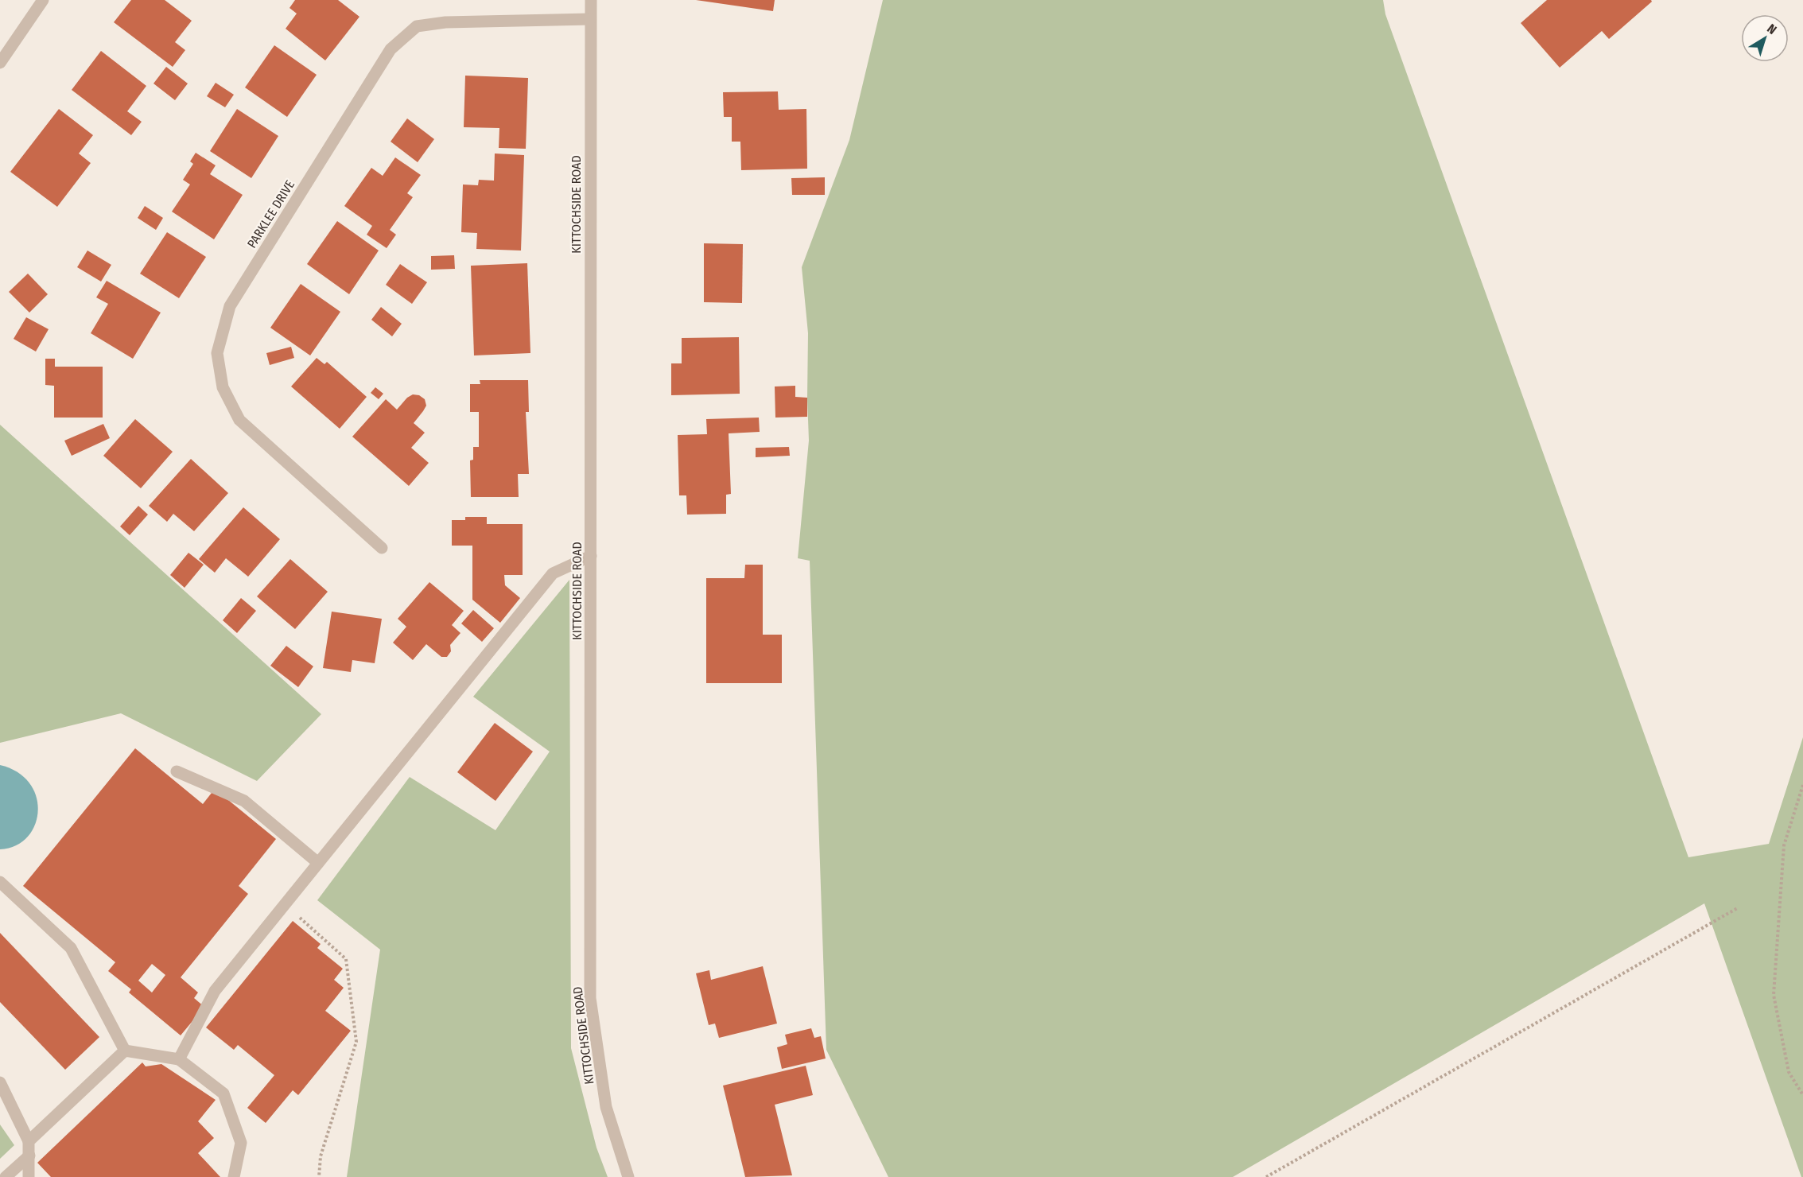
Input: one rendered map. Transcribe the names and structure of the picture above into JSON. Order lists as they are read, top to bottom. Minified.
{"streets":{"street":["KITTOCHSIDE ROAD","PARKLEE DRIVE"]},"crossings":[["KITTOCHSIDE ROAD","PARKLEE DRIVE"]],"north":"top right"}
